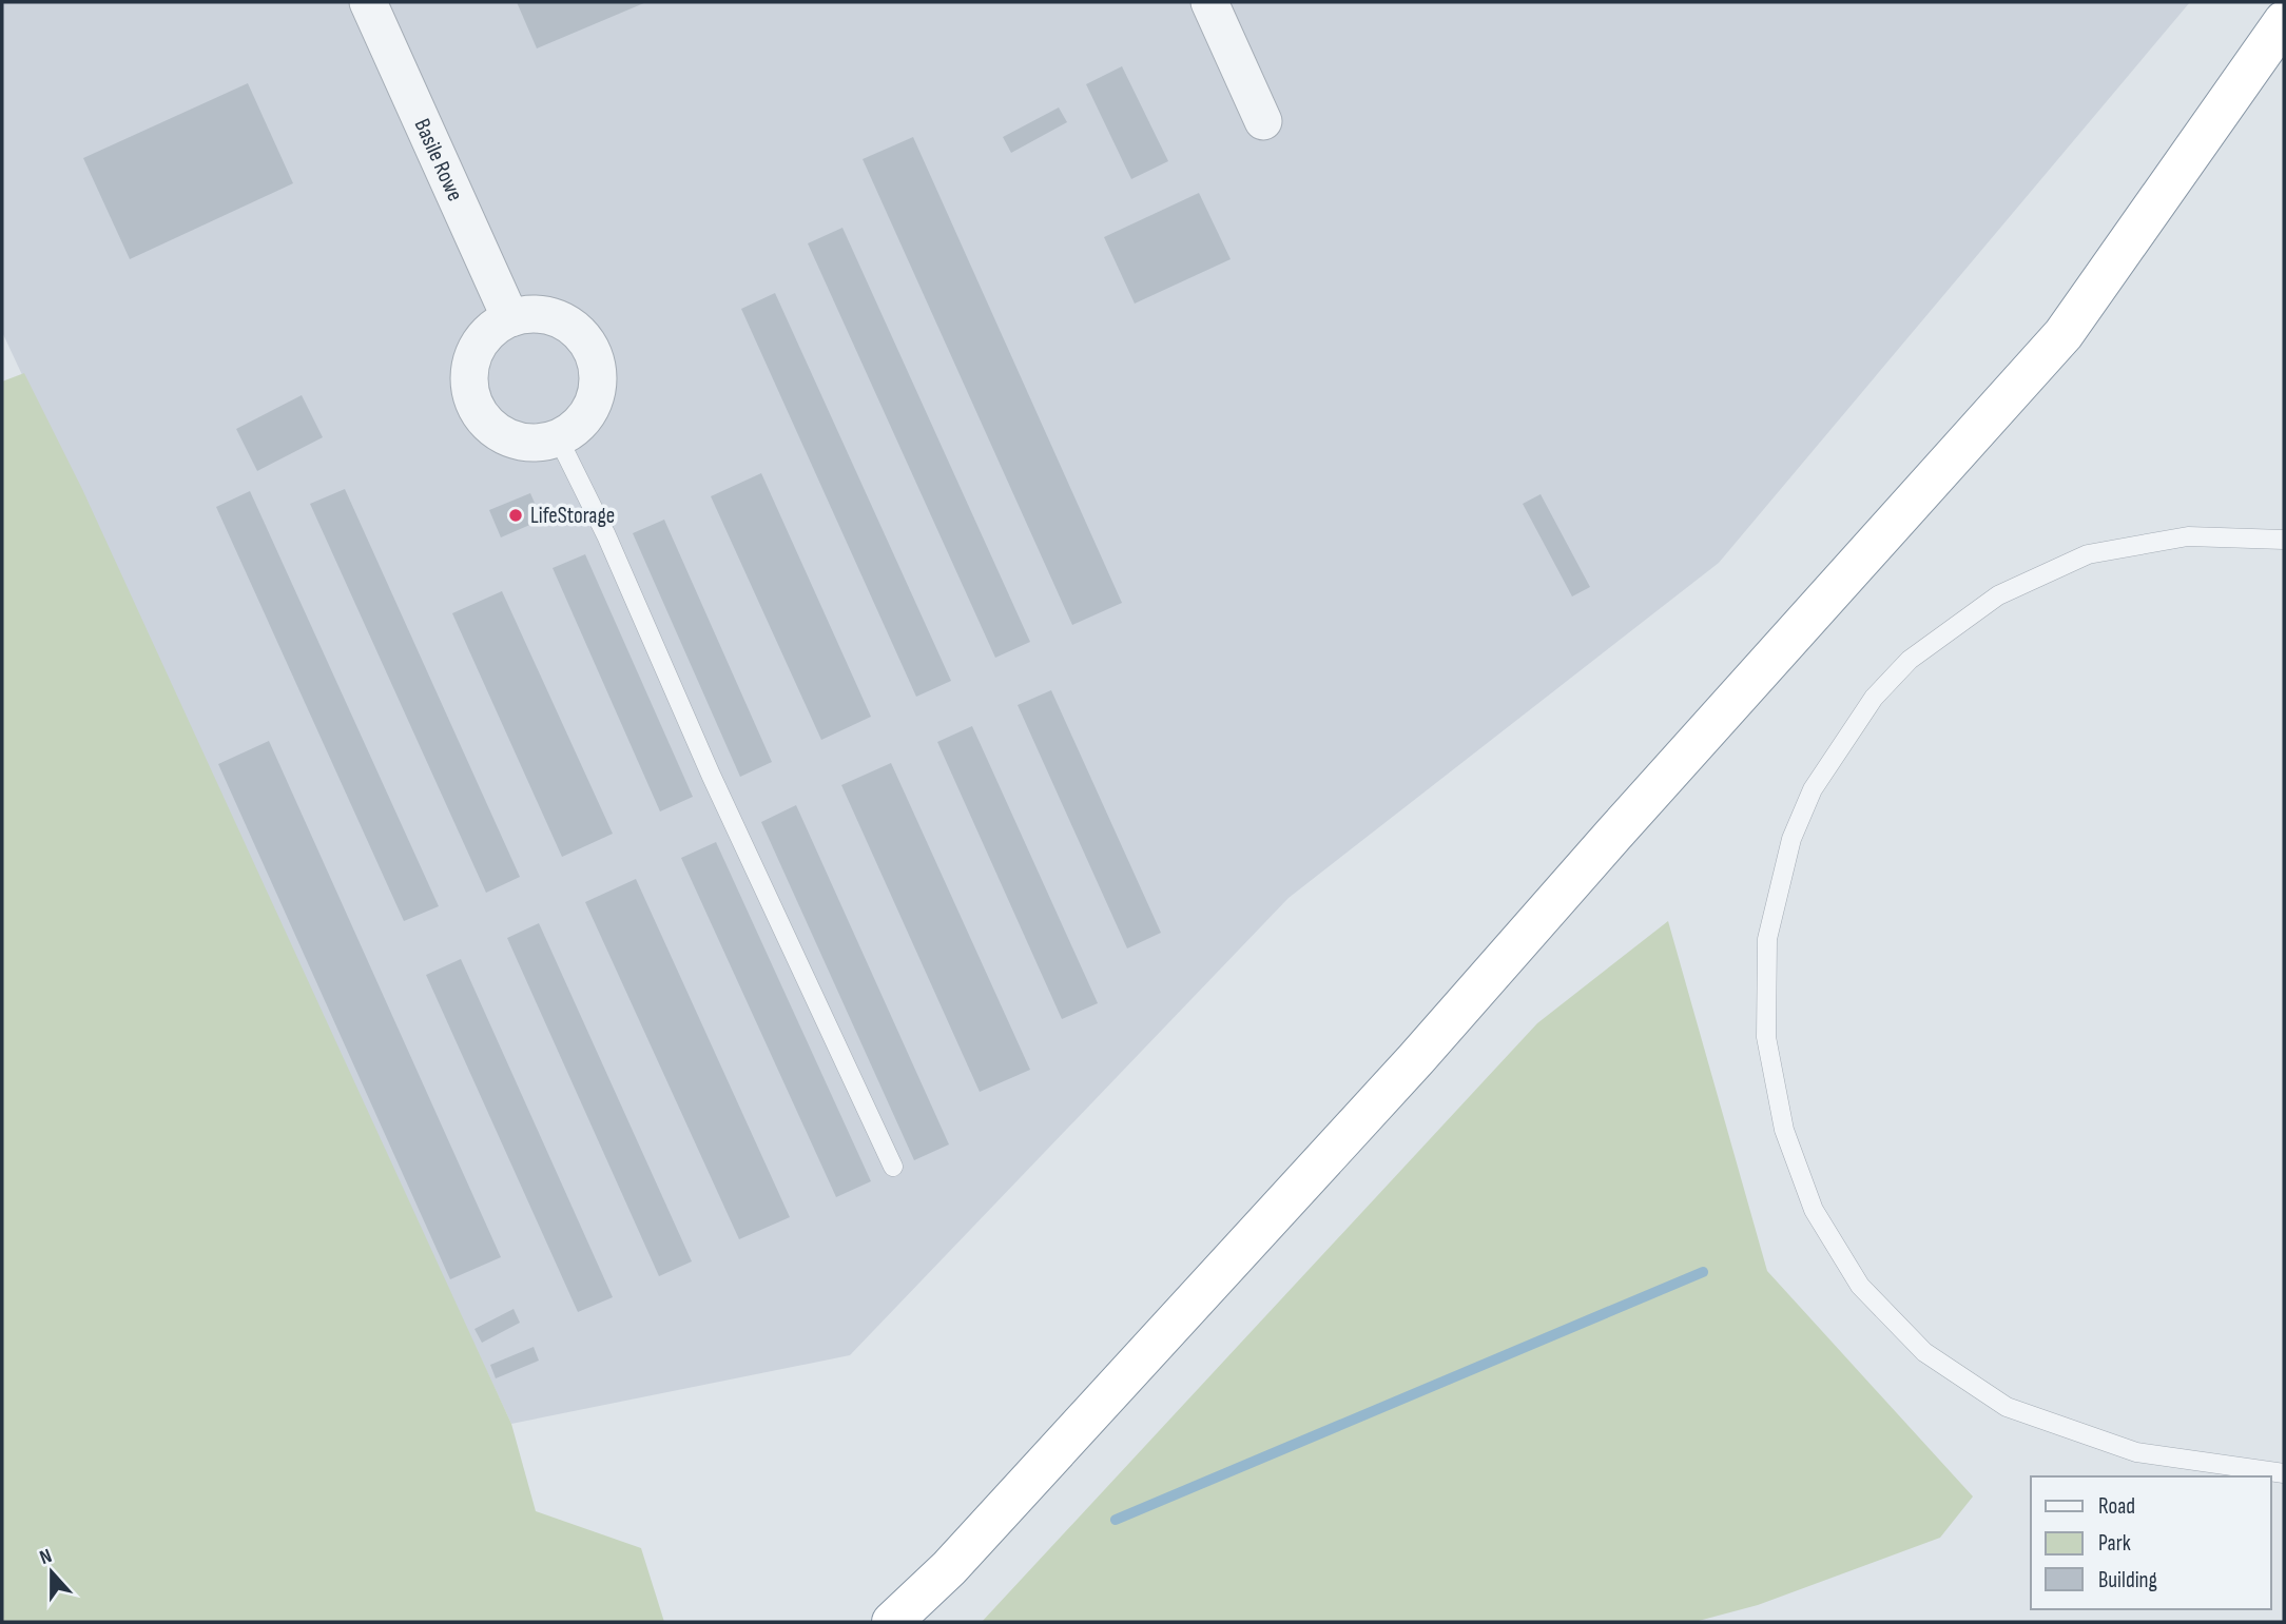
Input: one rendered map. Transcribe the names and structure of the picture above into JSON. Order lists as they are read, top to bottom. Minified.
{"streets":{"street":["Basile Rowe"]},"places":["LifeStorage"],"legend":["Road","Park","Building"],"north":"top"}
